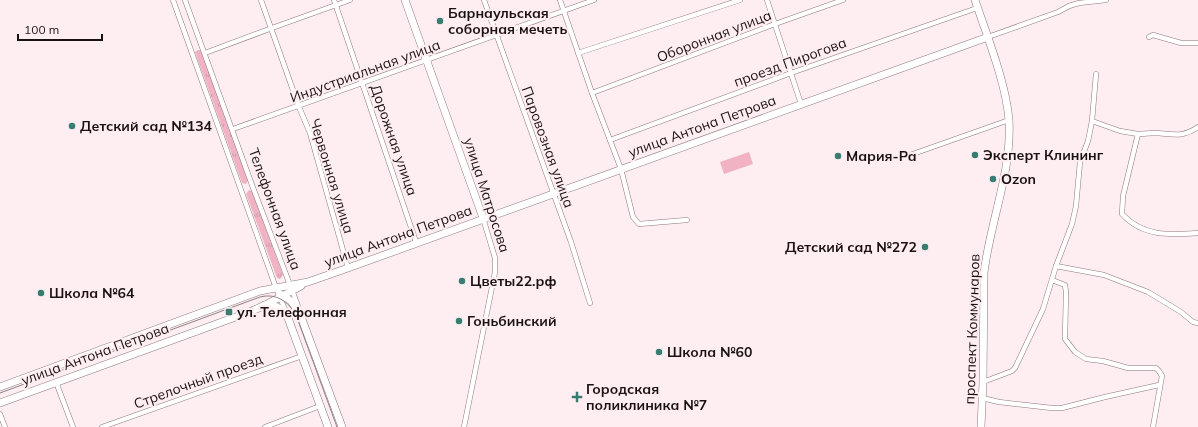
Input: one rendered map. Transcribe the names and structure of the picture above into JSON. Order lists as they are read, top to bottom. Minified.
{"streets":{"street":["Оборонная улица","проезд Пирогова","Индустриальная улица","улица Антона Петрова","Дорожная улица","Паровозная улица","Червонная улица","улица Матросова","Телефонная улица","проспект Коммунаров","Стрелочный проезд"]},"crossings":[["проезд Пирогова","проспект Коммунаров"],["Индустриальная улица","Дорожная улица"],["Индустриальная улица","Паровозная улица"],["Индустриальная улица","Червонная улица"],["Индустриальная улица","улица Матросова"],["Индустриальная улица","Телефонная улица"],["улица Антона Петрова","Дорожная улица"],["улица Антона Петрова","Паровозная улица"],["улица Антона Петрова","Червонная улица"],["улица Антона Петрова","улица Матросова"],["улица Антона Петрова","Телефонная улица"],["улица Антона Петрова","проспект Коммунаров"],["Телефонная улица","Стрелочный проезд"]],"places":{"other":["Барнаульская соборная мечеть","Детский сад №134","Эксперт Клининг","Мария-Ра","Ozon","Детский сад №272","Цветы22.рф","Школа №64","Гоньбинский","Школа №60"],"transit":["ул. Телефонная"],"health":["Городская поликлиника №7"]},"scale_bar":"100 m"}
